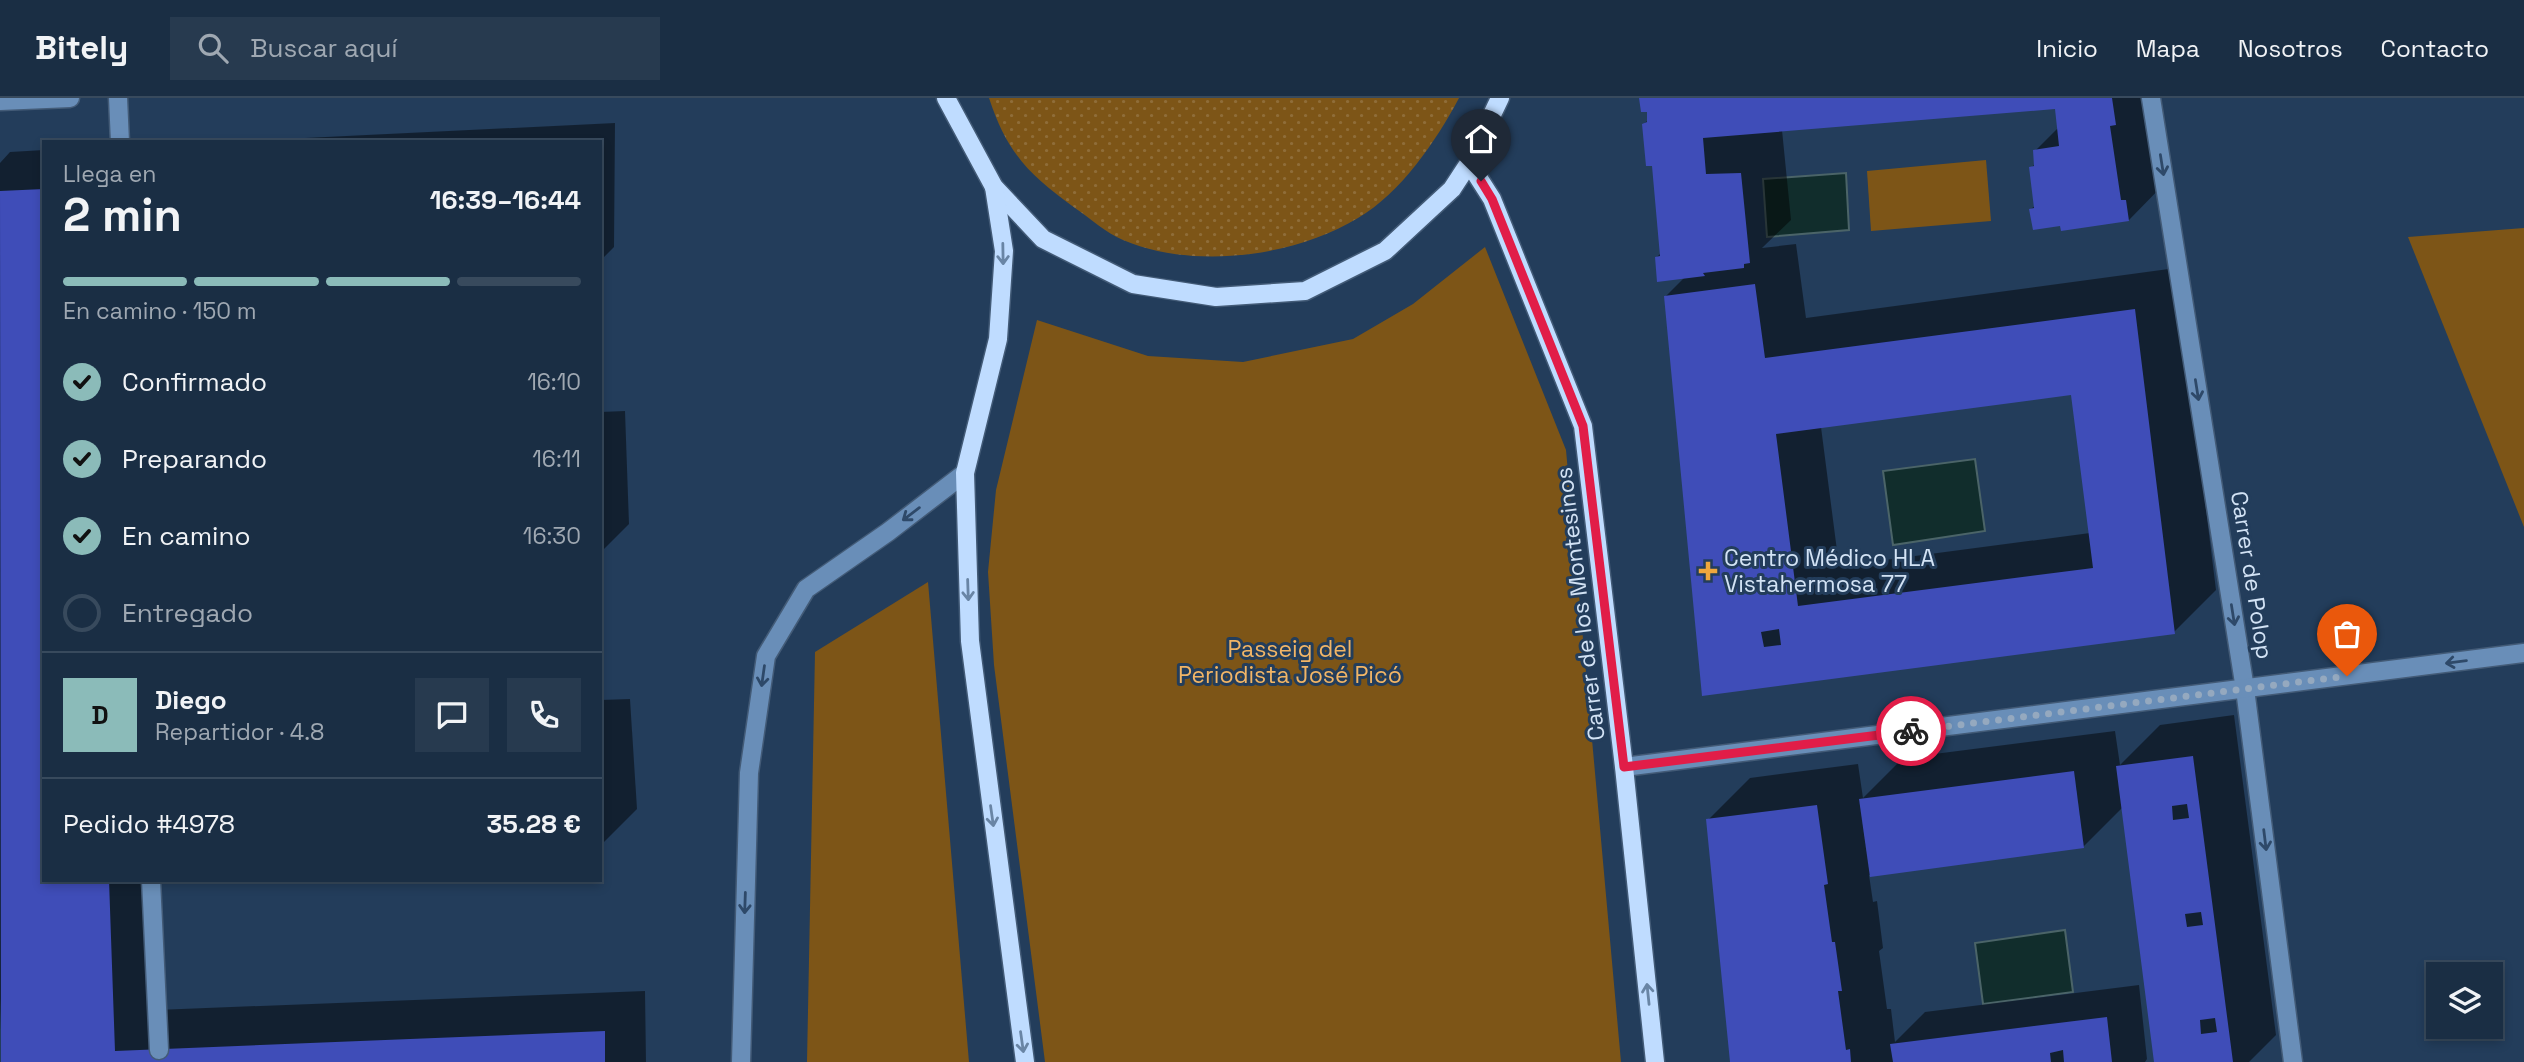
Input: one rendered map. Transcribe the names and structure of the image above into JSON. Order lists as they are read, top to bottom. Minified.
{"streets":{"main road":["Carrer de los Montesinos"],"street":["Carrer de Polop"]},"one_way":["Carrer de Polop"],"parks":["Passeig del Periodista José Picó"],"places":{"health":["Centro Médico HLA Vistahermosa 77"]},"page":{"header":"Bitely","search":"Buscar aquí","nav":["Inicio","Mapa","Nosotros","Contacto"],"heading":["2 min","Llega en","16:39–16:44"],"panel":["Diego","Repartidor · 4.8","Pedido #4978","35.28 €"],"bar":"En camino · 150 m","list":[["Confirmado","16:10"],["Preparando","16:11"],["En camino","16:30"],"Entregado"],"round":"D"}}
